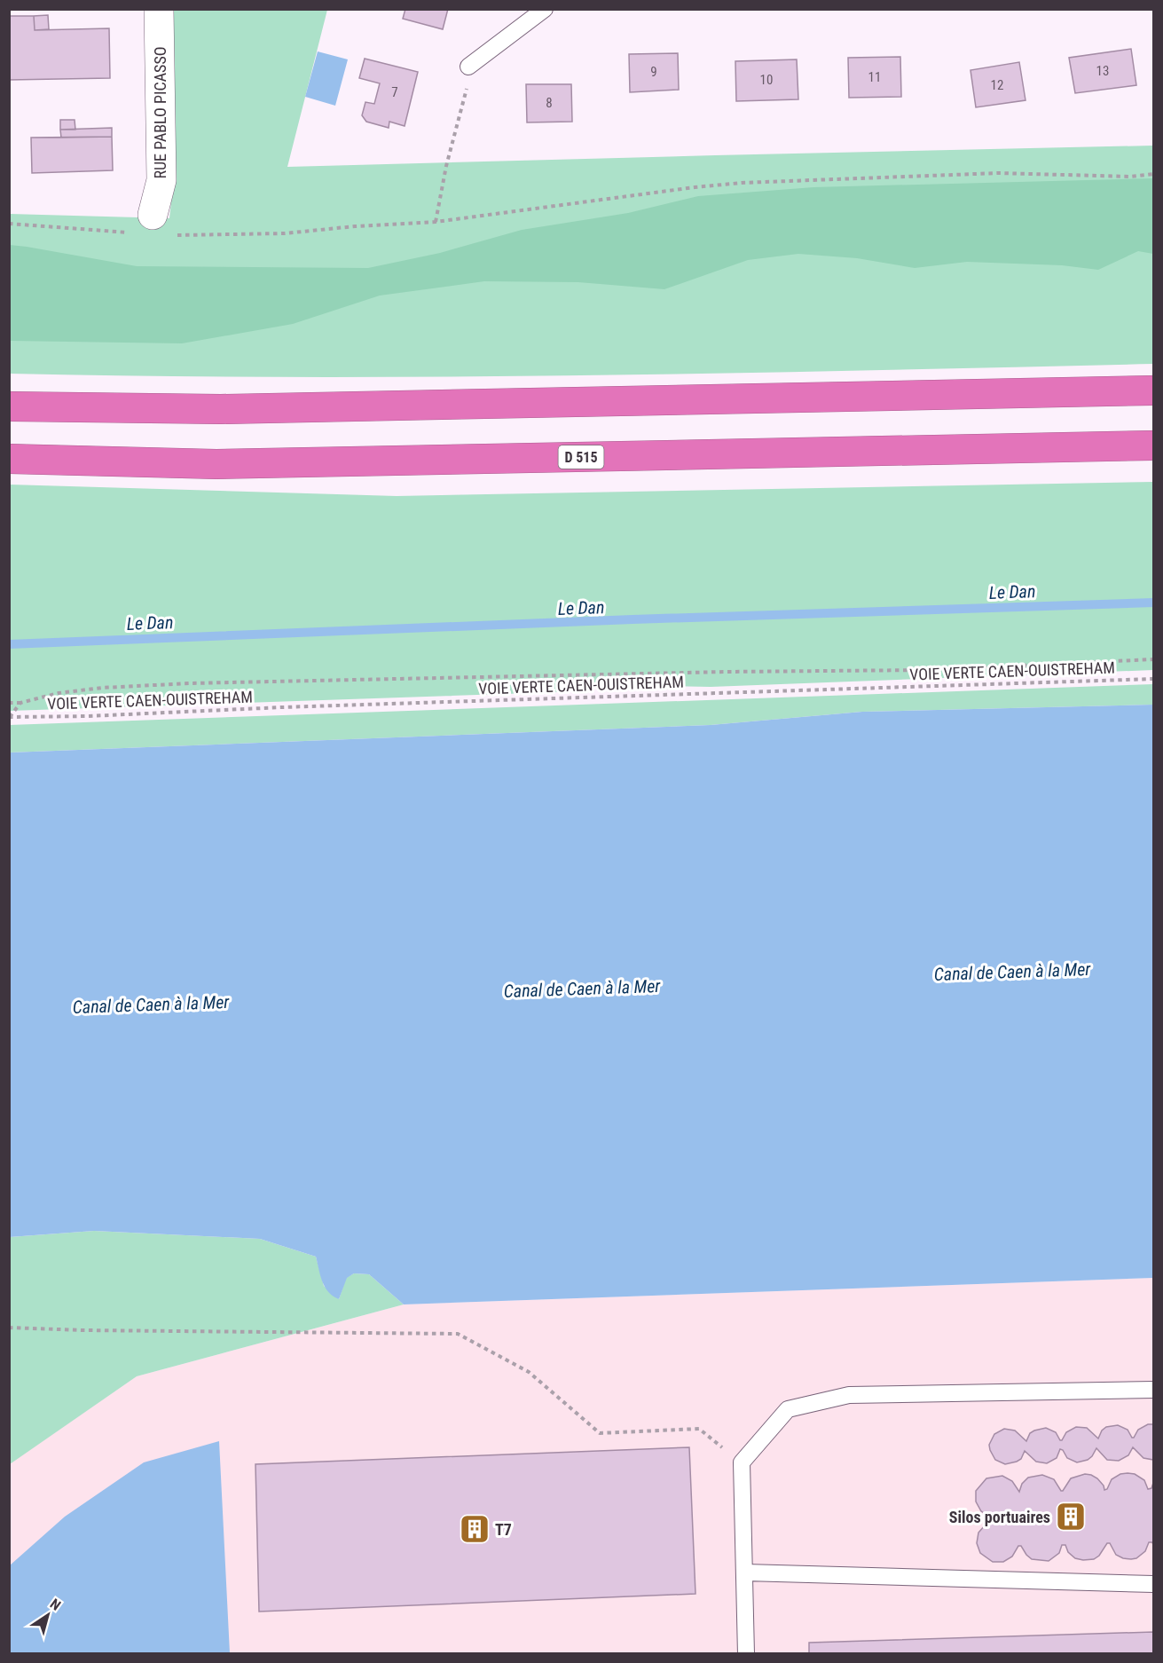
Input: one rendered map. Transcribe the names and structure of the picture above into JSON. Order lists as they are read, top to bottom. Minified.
{"streets":{"highway":["D 515"],"street":["RUE PABLO PICASSO"],"path":["VOIE VERTE CAEN-OUISTREHAM"]},"water":["Le Dan","Canal de Caen à la Mer"],"places":{"building":["Silos portuaires","T7"]},"house_numbers":["13","9","11","10","12","7","8"],"north":"top right"}
